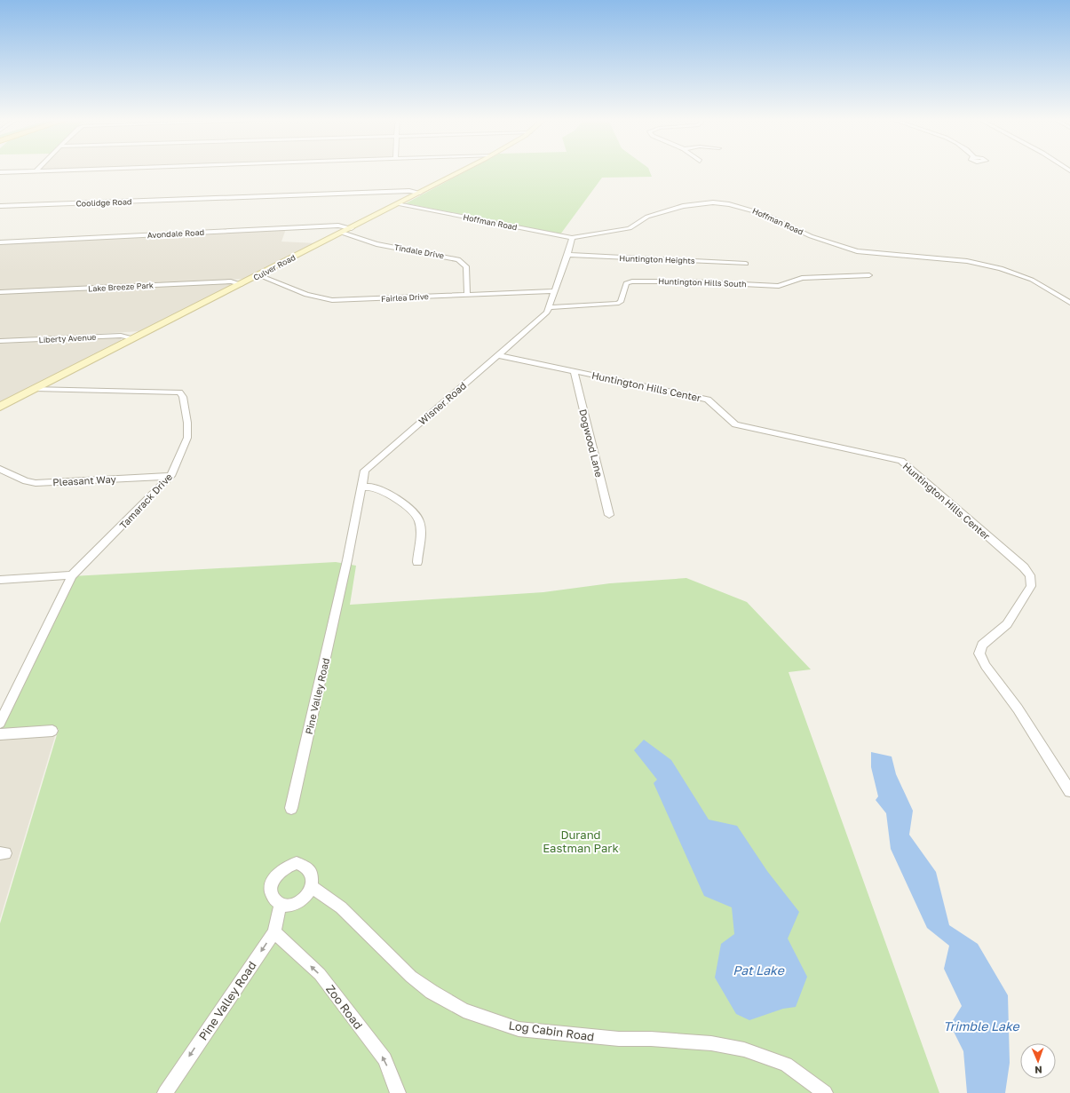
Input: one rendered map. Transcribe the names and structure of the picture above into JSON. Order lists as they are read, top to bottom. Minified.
{"streets":{"main road":["Culver Road"],"street":["Coolidge Road","Hoffman Road","Avondale Road","Tindale Drive","Huntington Heights","Huntington Hills South","Lake Breeze Park","Fairlea Drive","Liberty Avenue","Huntington Hills Center","Wisner Road","Dogwood Lane","Pleasant Way","Tamarack Drive","Pine Valley Road","Zoo Road","Log Cabin Road"]},"crossings":[["Coolidge Road","Culver Road"],["Hoffman Road","Culver Road"],["Hoffman Road","Wisner Road"],["Avondale Road","Culver Road"],["Tindale Drive","Culver Road"],["Tindale Drive","Fairlea Drive"],["Huntington Heights","Wisner Road"],["Culver Road","Lake Breeze Park"],["Culver Road","Fairlea Drive"],["Culver Road","Liberty Avenue"],["Culver Road","Tamarack Drive"],["Huntington Hills South","Wisner Road"],["Fairlea Drive","Wisner Road"],["Huntington Hills Center","Wisner Road"],["Huntington Hills Center","Dogwood Lane"],["Wisner Road","Pine Valley Road"],["Pleasant Way","Tamarack Drive"],["Pine Valley Road","Zoo Road"],["Pine Valley Road","Log Cabin Road"]],"one_way":["Pine Valley Road","Zoo Road"],"water":["Pat Lake","Trimble Lake"],"parks":["Durand Eastman Park"],"north":"bottom"}
